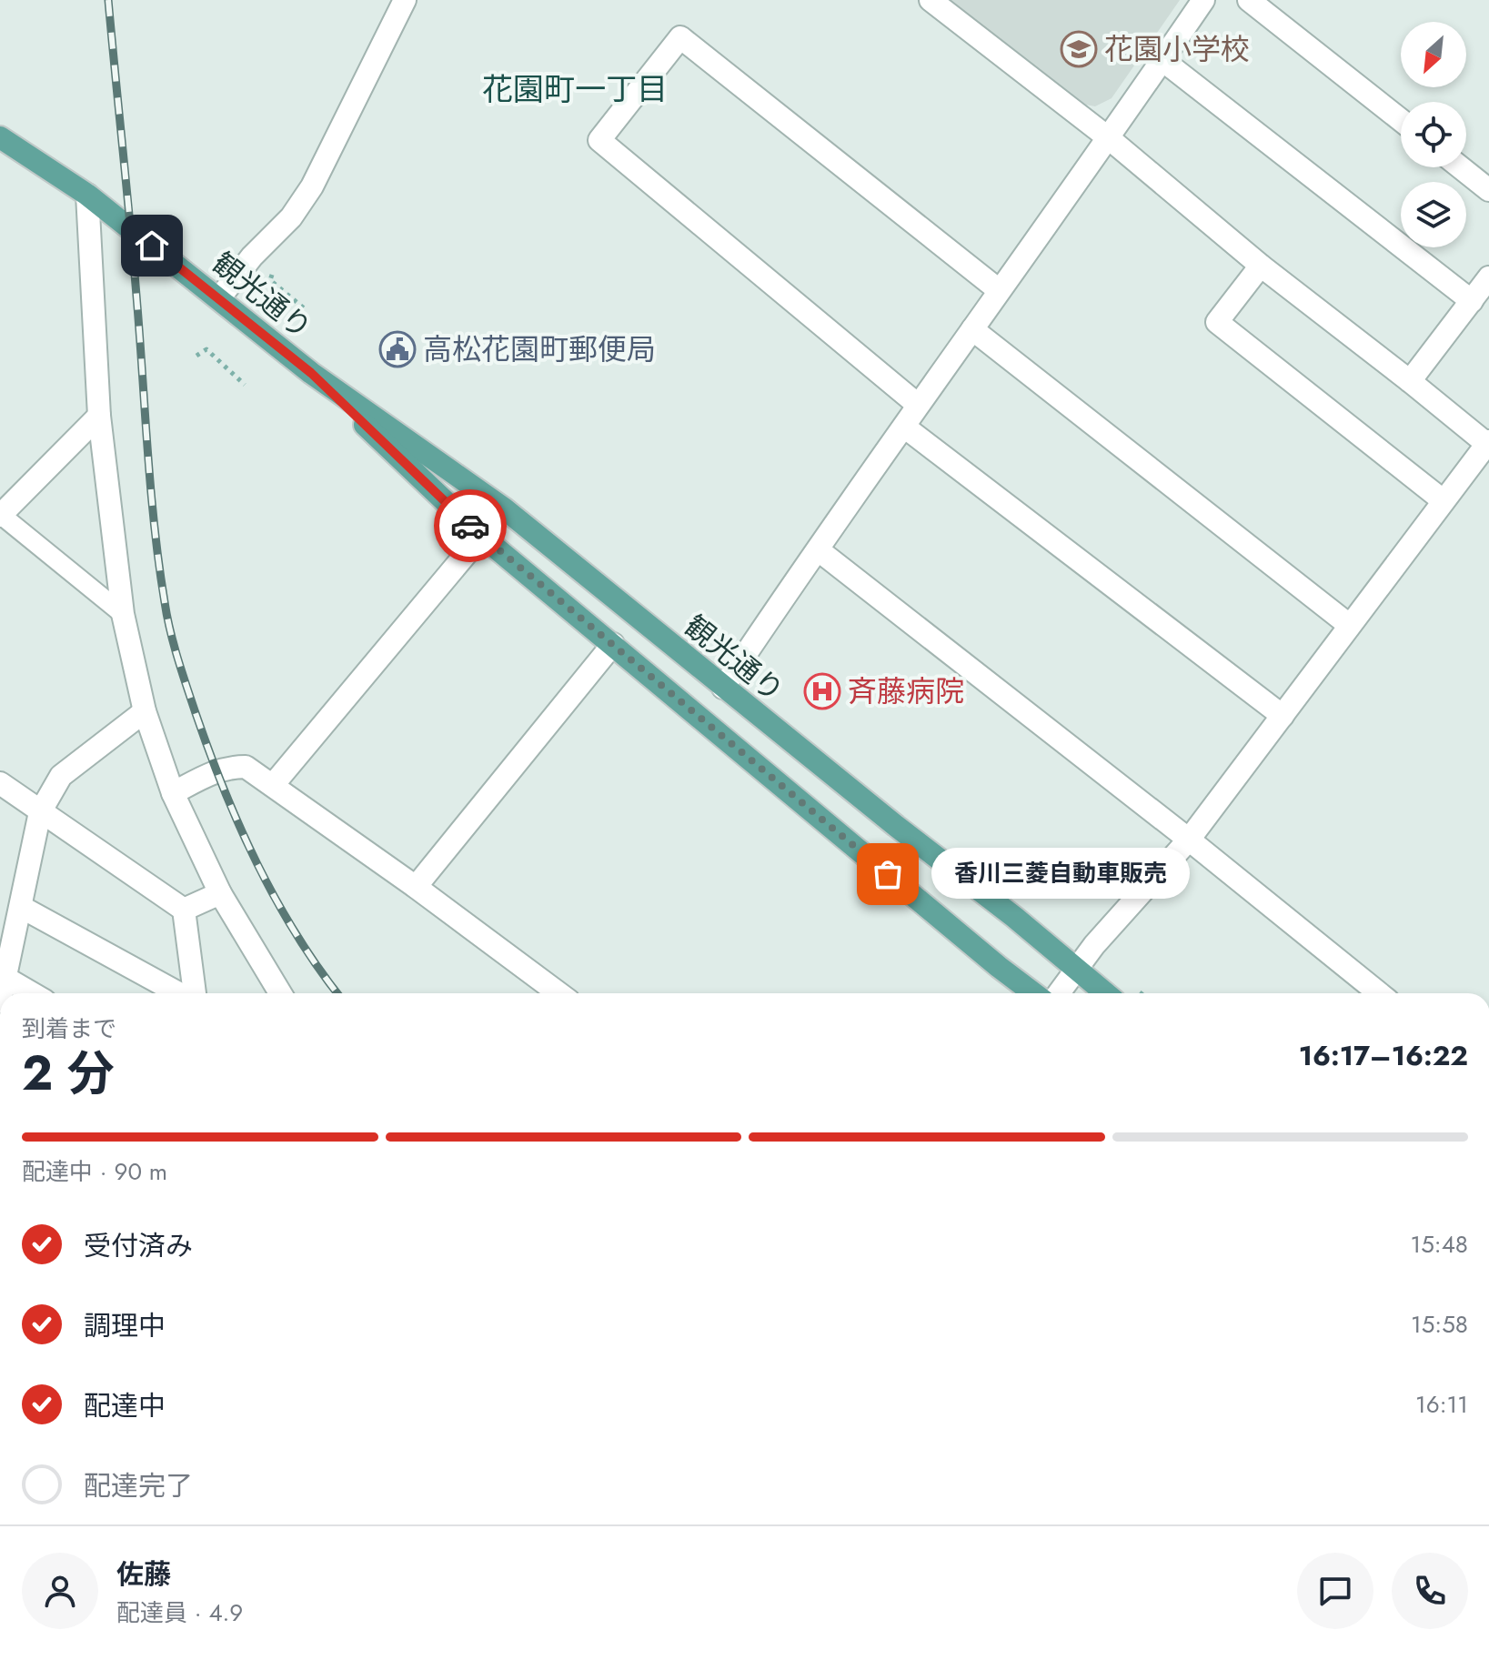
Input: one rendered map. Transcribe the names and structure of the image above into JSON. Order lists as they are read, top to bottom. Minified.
{"streets":{"main road":["観光通り"]},"districts":["花園町一丁目"],"places":{"school or university":["花園小学校"],"public building":["高松花園町郵便局"],"hospital":["斉藤病院"],"other":["香川三菱自動車販売"]},"north":"bottom left","page":{"bubble":"香川三菱自動車販売","heading":["2 分","到着まで","16:17–16:22"],"panel":["佐藤","配達員 · 4.9"],"bar":"配達中 · 90 m","list":[["受付済み","15:48"],["調理中","15:58"],["配達中","16:11"],"配達完了"]}}
